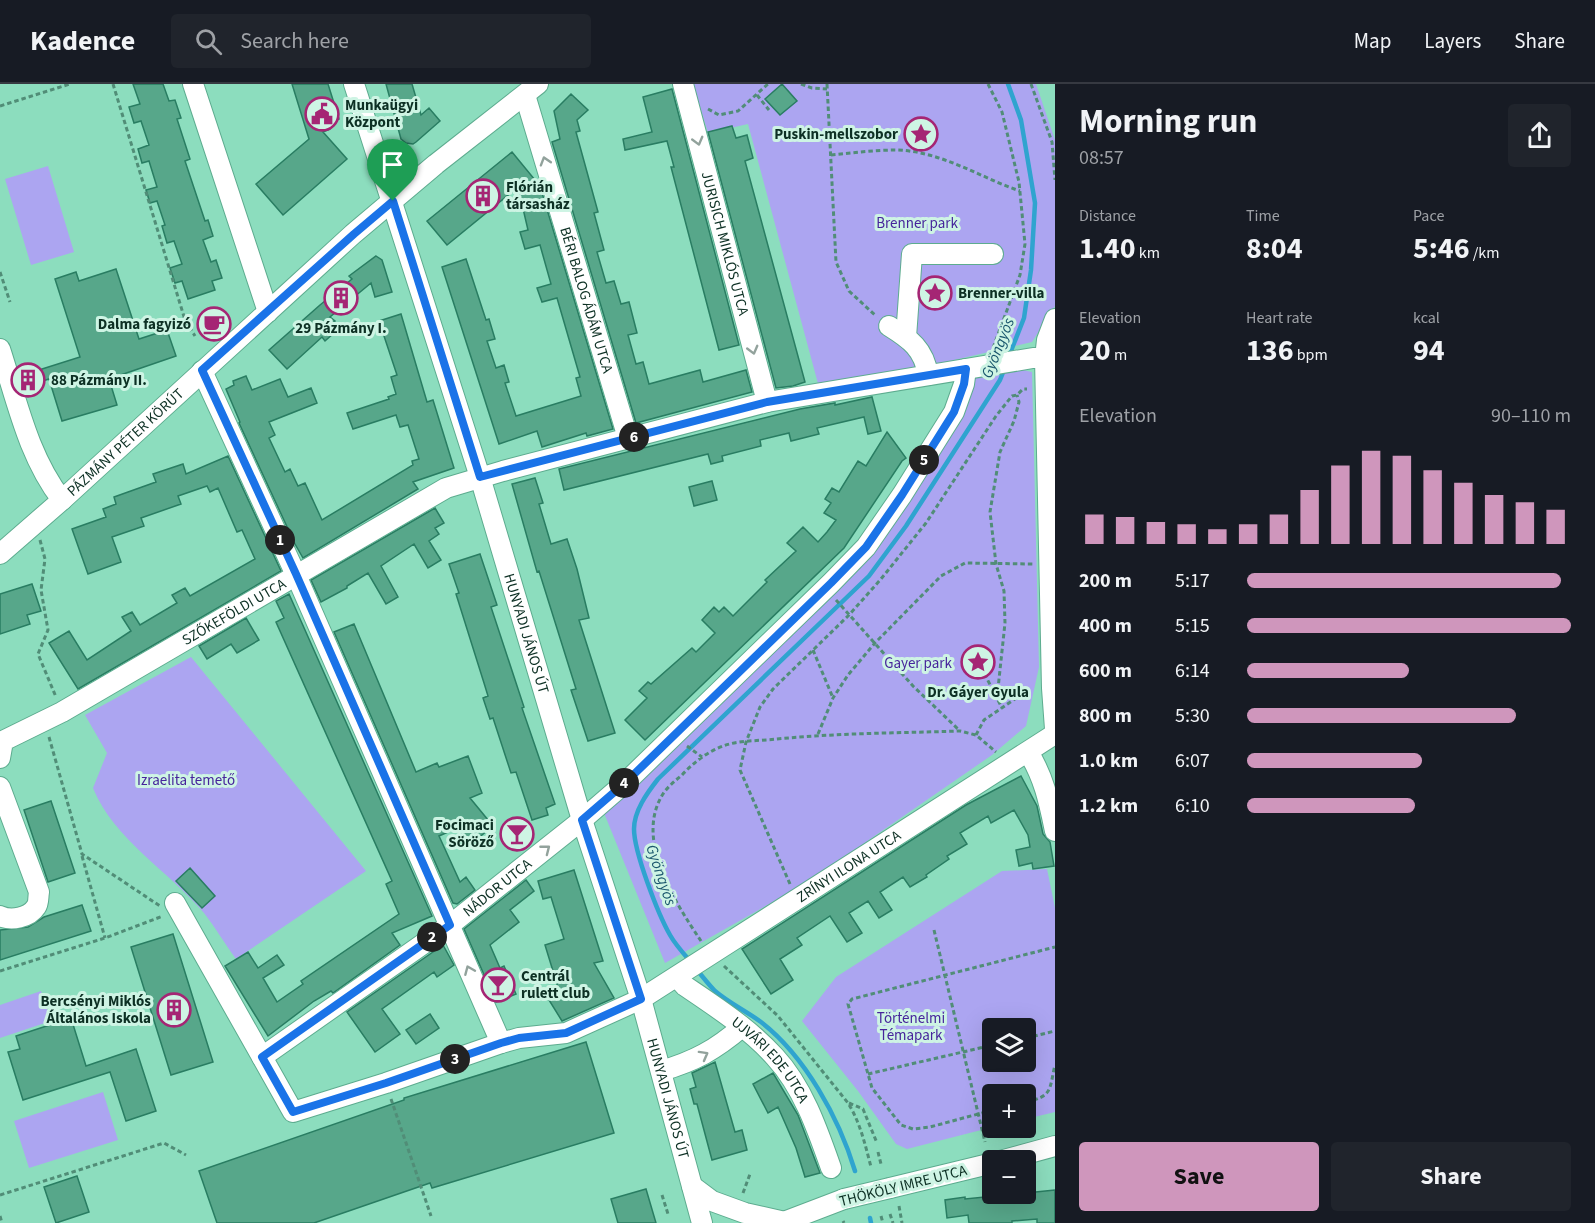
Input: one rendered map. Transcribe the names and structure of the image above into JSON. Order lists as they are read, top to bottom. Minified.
{"streets":{"street":["JURISICH MIKLÓS UTCA","BÉRI BALOG ÁDÁM UTCA","PÁZMÁNY PÉTER KÖRÚT","SZŐKEFÖLDI UTCA","HUNYADI JÁNOS ÚT","ZRÍNYI ILONA UTCA","NÁDOR UTCA","UJVÁRI EDE UTCA","THÖKÖLY IMRE UTCA"]},"crossings":[["JURISICH MIKLÓS UTCA","SZŐKEFÖLDI UTCA"],["BÉRI BALOG ÁDÁM UTCA","PÁZMÁNY PÉTER KÖRÚT"],["BÉRI BALOG ÁDÁM UTCA","SZŐKEFÖLDI UTCA"],["PÁZMÁNY PÉTER KÖRÚT","HUNYADI JÁNOS ÚT"],["SZŐKEFÖLDI UTCA","HUNYADI JÁNOS ÚT"],["SZŐKEFÖLDI UTCA","NÁDOR UTCA"],["HUNYADI JÁNOS ÚT","ZRÍNYI ILONA UTCA"],["HUNYADI JÁNOS ÚT","NÁDOR UTCA"],["ZRÍNYI ILONA UTCA","NÁDOR UTCA"],["ZRÍNYI ILONA UTCA","UJVÁRI EDE UTCA"]],"one_way":["JURISICH MIKLÓS UTCA","BÉRI BALOG ÁDÁM UTCA"],"water":["Gyöngyös"],"parks":["Brenner park","Gayer park","Izraelita temető","Történelmi Témapark"],"places":{"public building":["Munkaügyi Központ"],"place":["Puskin-mellszobor","Brenner-villa","Dr. Gáyer Gyula"],"building":["Flórián társasház","29 Pázmány I.","88 Pázmány II.","Bercsényi Miklós Általános Iskola"],"cafe":["Dalma fagyizó"],"bar":["Focimaci Söröző","Centrál rulett club"]},"page":{"header":"Kadence","search":"Search here","nav":["Map","Layers","Share"],"heading":["Morning run","08:57"],"stats":[["Distance","1.40 km"],["Time","8:04"],["Pace","5:46 /km"],["Elevation","20 m"],["Heart rate","136 bpm"],["kcal","94"]],"chart":["Elevation","90–110 m"],"pins":["6","5","1","4","2","3"],"list":[{"name":"200 m","note":"5:17"},{"name":"400 m","note":"5:15"},{"name":"600 m","note":"6:14"},{"name":"800 m","note":"5:30"},{"name":"1.0 km","note":"6:07"},{"name":"1.2 km","note":"6:10"}],"map_buttons":["+","−"],"buttons":["Save","Share"]}}
